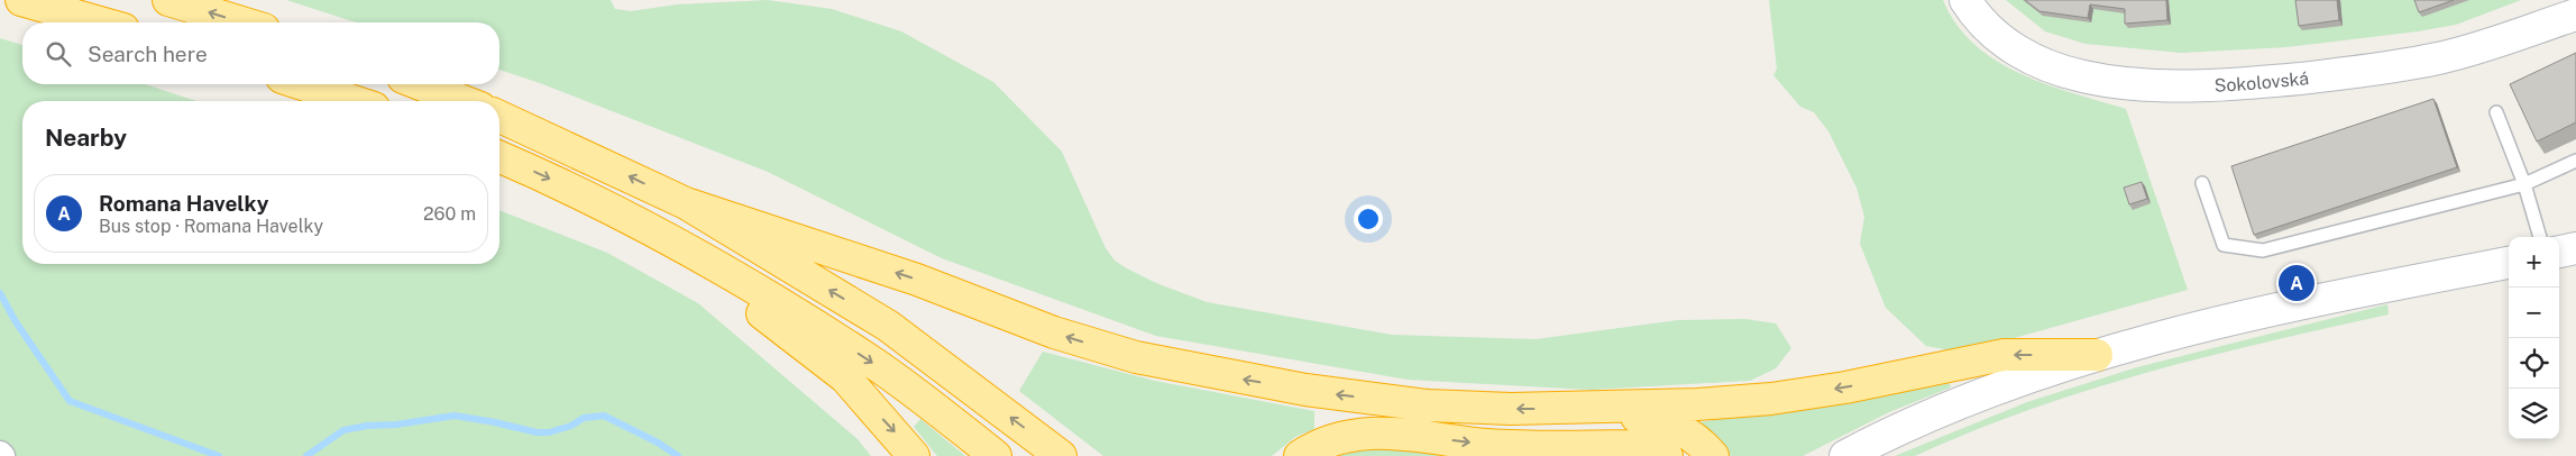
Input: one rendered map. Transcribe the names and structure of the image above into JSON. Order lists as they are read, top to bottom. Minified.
{"streets":{"street":["Sokolovská"]},"page":{"search":"Search here","heading":"Nearby","list":[{"mark":"A","name":"Romana Havelky","note":"Bus stop · Romana Havelky","value":"260 m"}],"map_buttons":["+","−"],"pins":"A"}}
